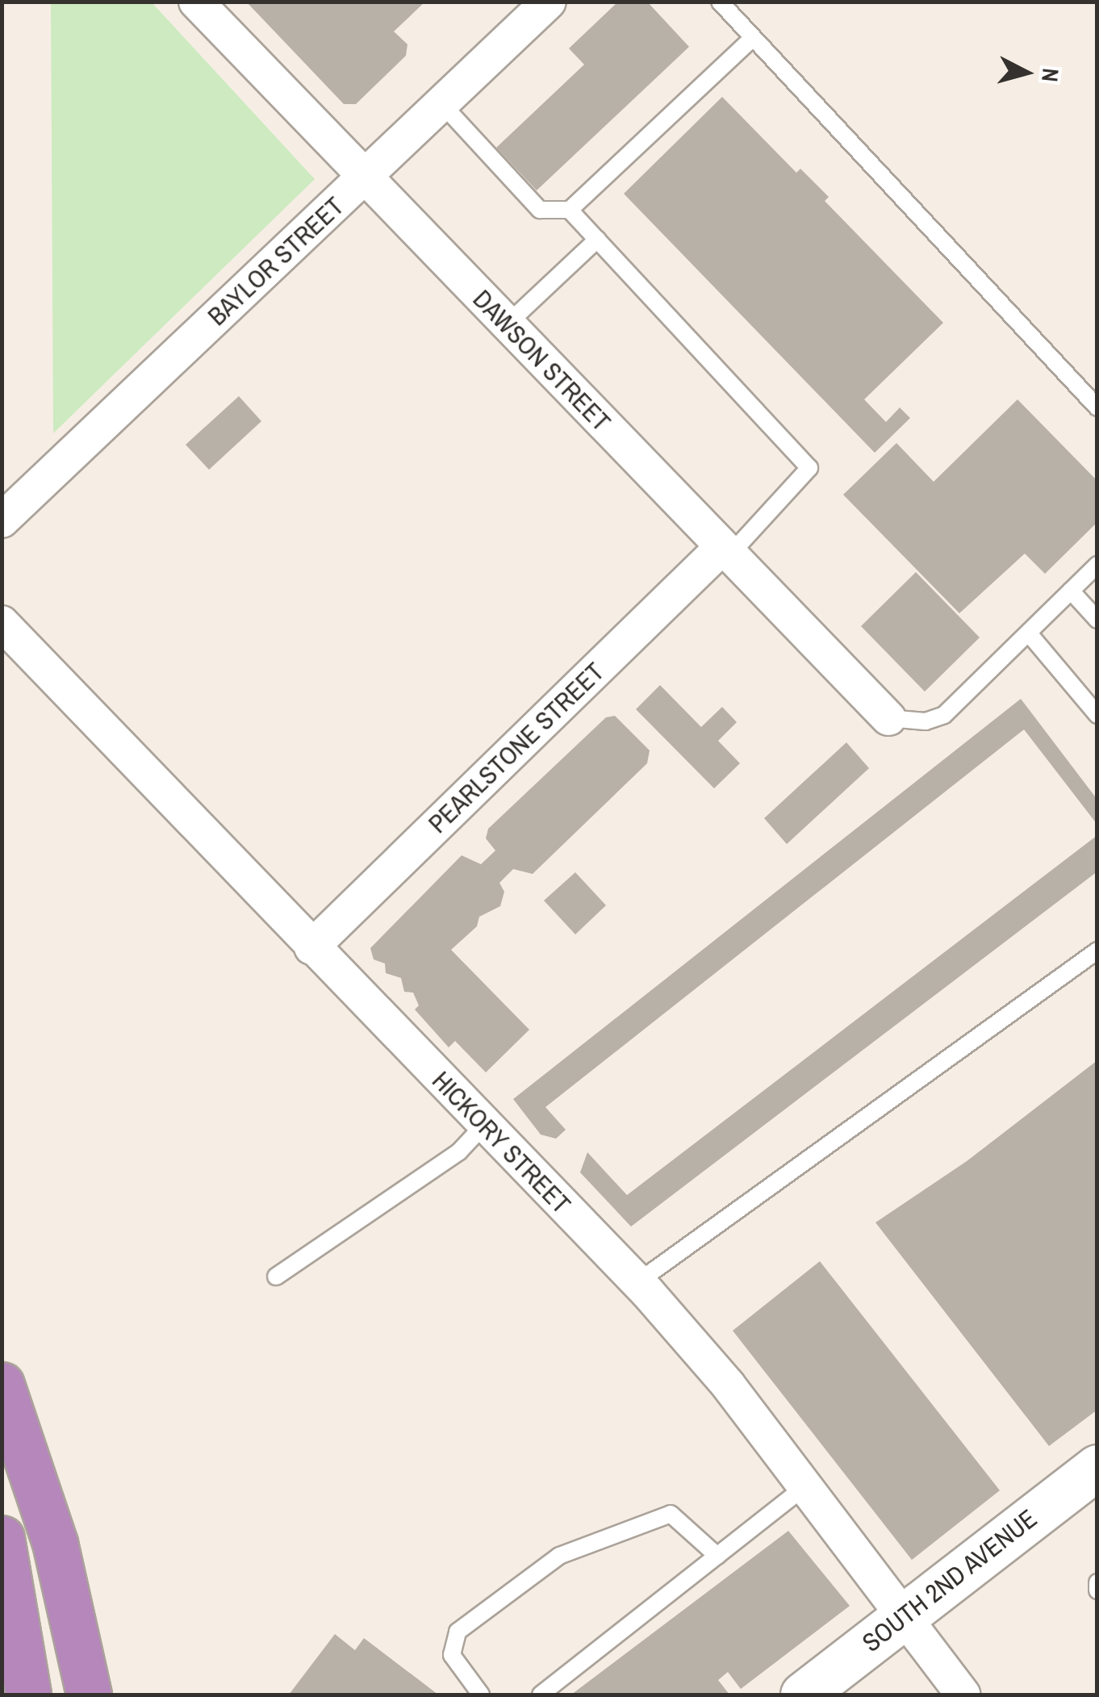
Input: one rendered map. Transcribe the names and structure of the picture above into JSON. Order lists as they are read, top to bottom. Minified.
{"streets":{"main road":["SOUTH 2ND AVENUE"],"street":["BAYLOR STREET","DAWSON STREET","PEARLSTONE STREET","HICKORY STREET"]},"crossings":[["BAYLOR STREET","DAWSON STREET"],["DAWSON STREET","PEARLSTONE STREET"],["PEARLSTONE STREET","HICKORY STREET"],["HICKORY STREET","SOUTH 2ND AVENUE"]],"north":"right"}
